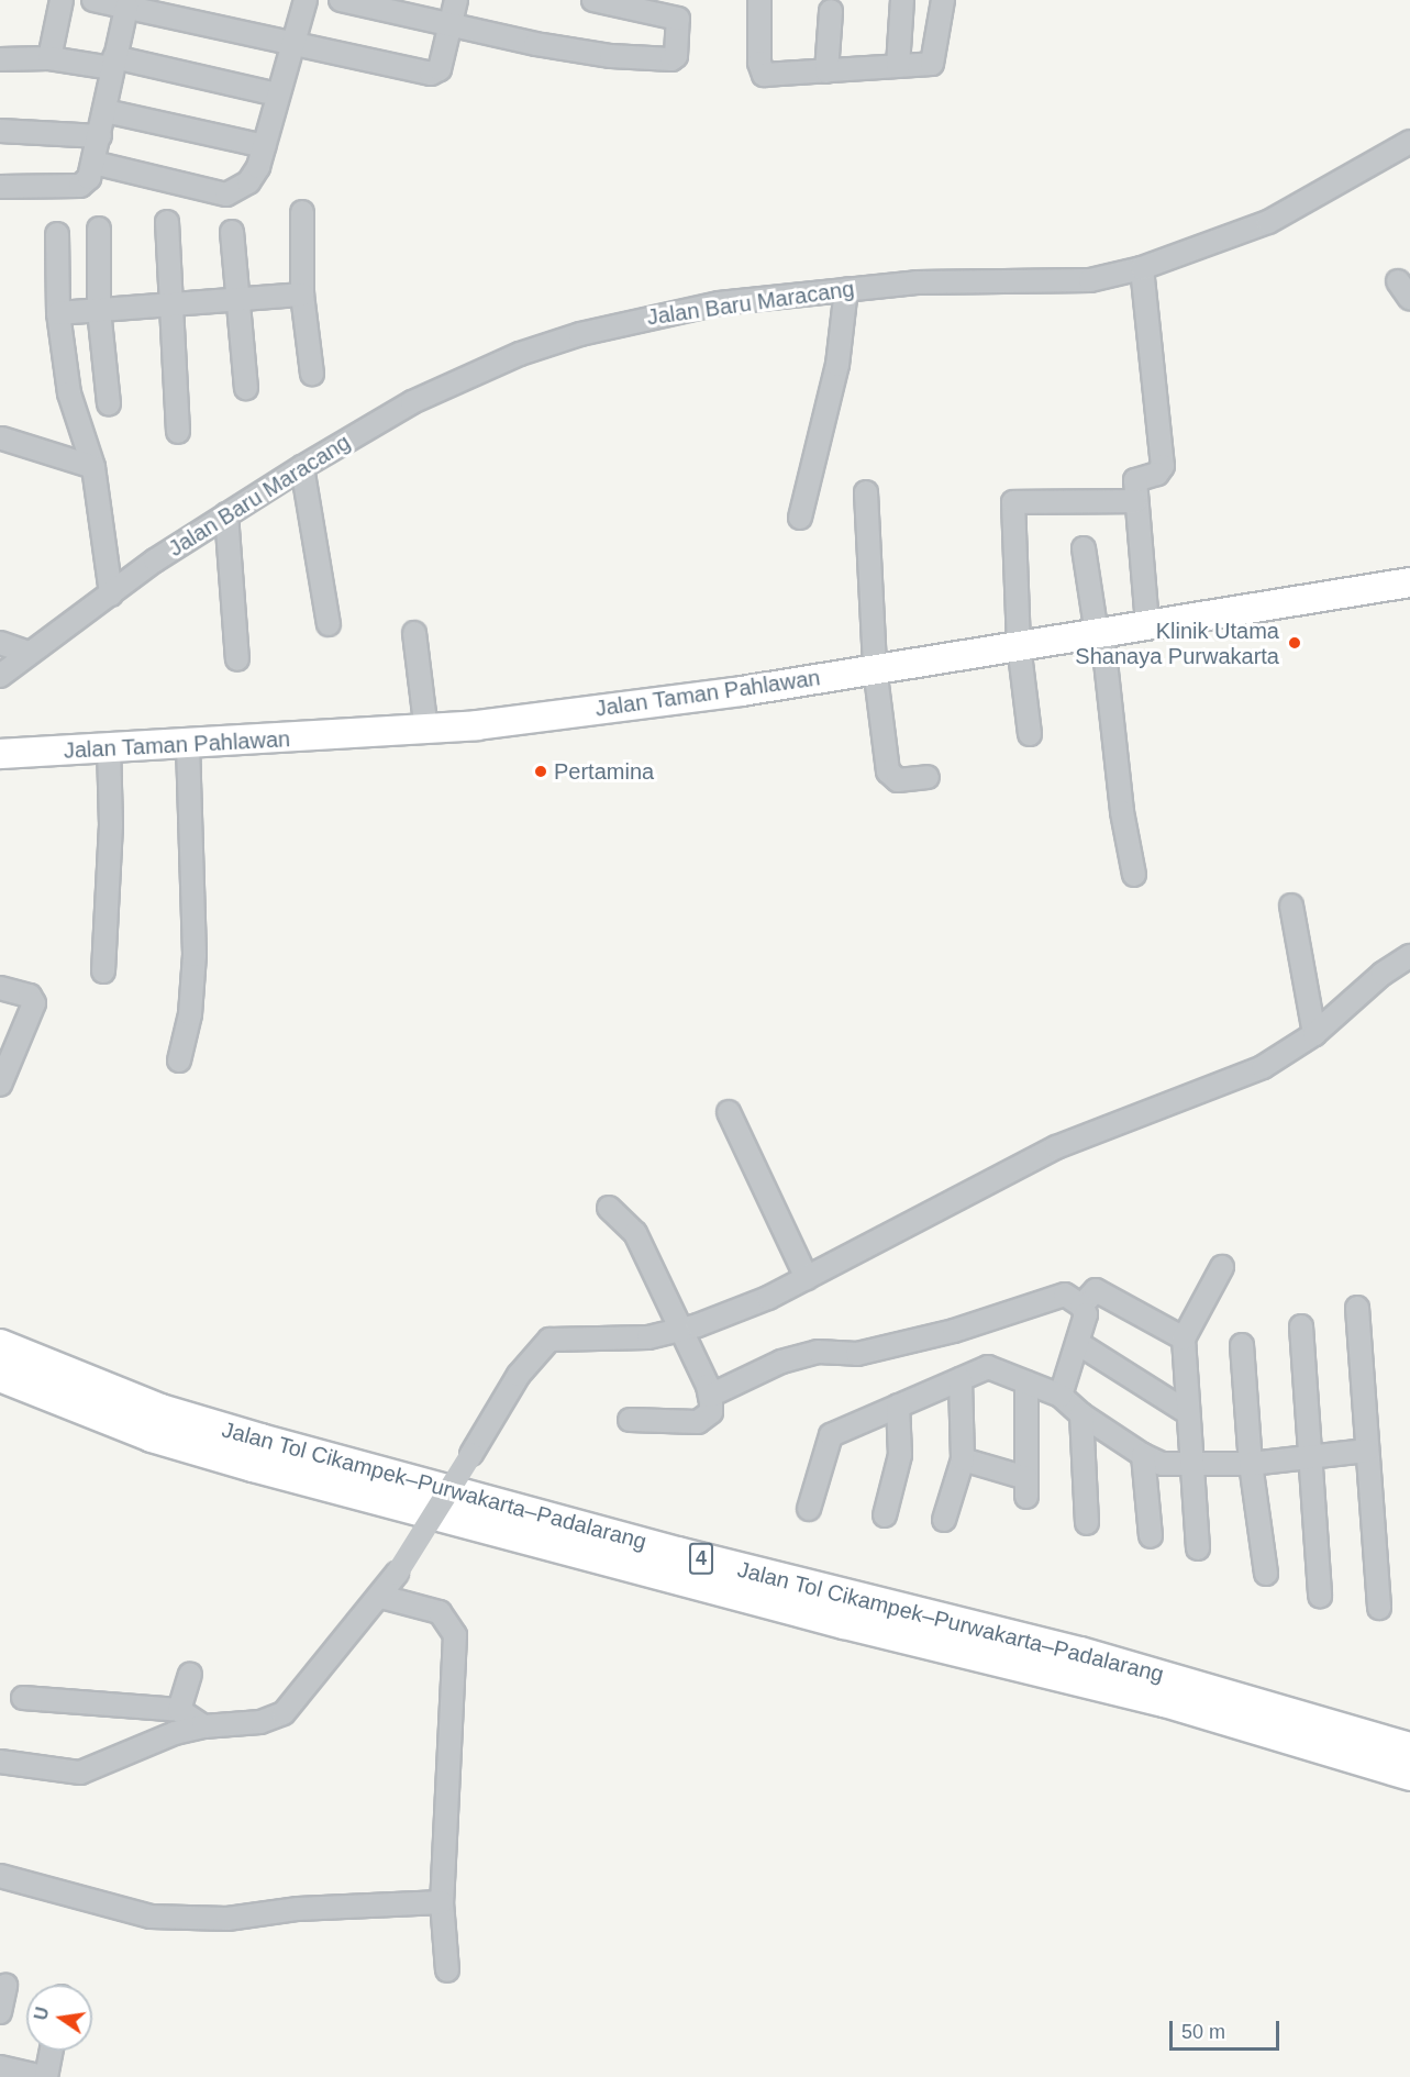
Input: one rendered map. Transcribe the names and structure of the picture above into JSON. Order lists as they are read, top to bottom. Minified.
{"streets":{"highway":["Jalan Tol Cikampek–Purwakarta–Padalarang","4"],"main road":["Jalan Taman Pahlawan"],"street":["Jalan Baru Maracang"]},"places":["Klinik Utama Shanaya Purwakarta","Pertamina"],"scale_bar":"50 m","north":"left"}
